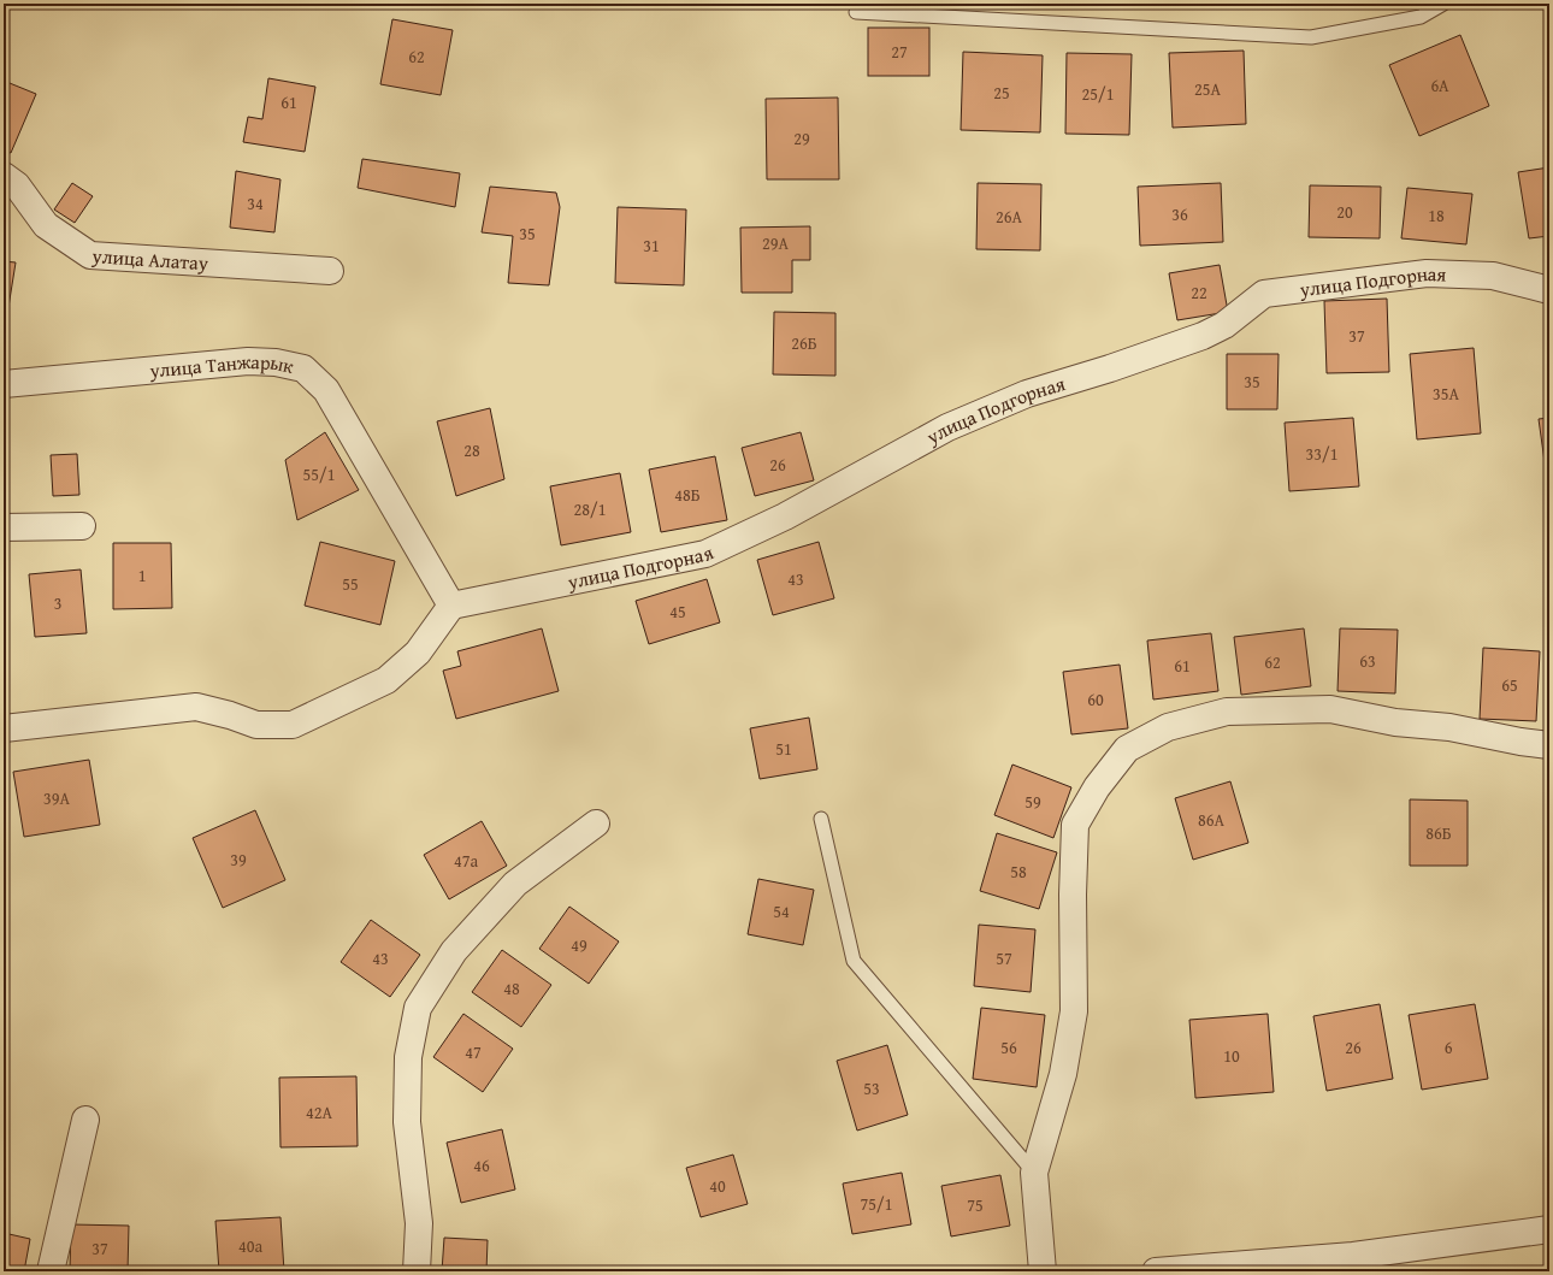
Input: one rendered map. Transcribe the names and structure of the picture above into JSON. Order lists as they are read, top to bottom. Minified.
{"streets":{"street":["улица Алатау","улица Подгорная","улица Танжарык"]},"crossings":[["улица Подгорная","улица Танжарык"]],"house_numbers":["27","62","6А","25А","25","25/1","61","29","34","20","36","18","26А","35","29А","31","22","37","26Б","35","35А","28","33/1","26","55/1","48Б","28/1","1","43","55","3","45","63","62","61","65","60","51","39А","59","86А","86Б","39","47а","58","54","49","43","57","48","56","26","6","47","10","53","42А","46","40","75/1","75","40а","37"]}
